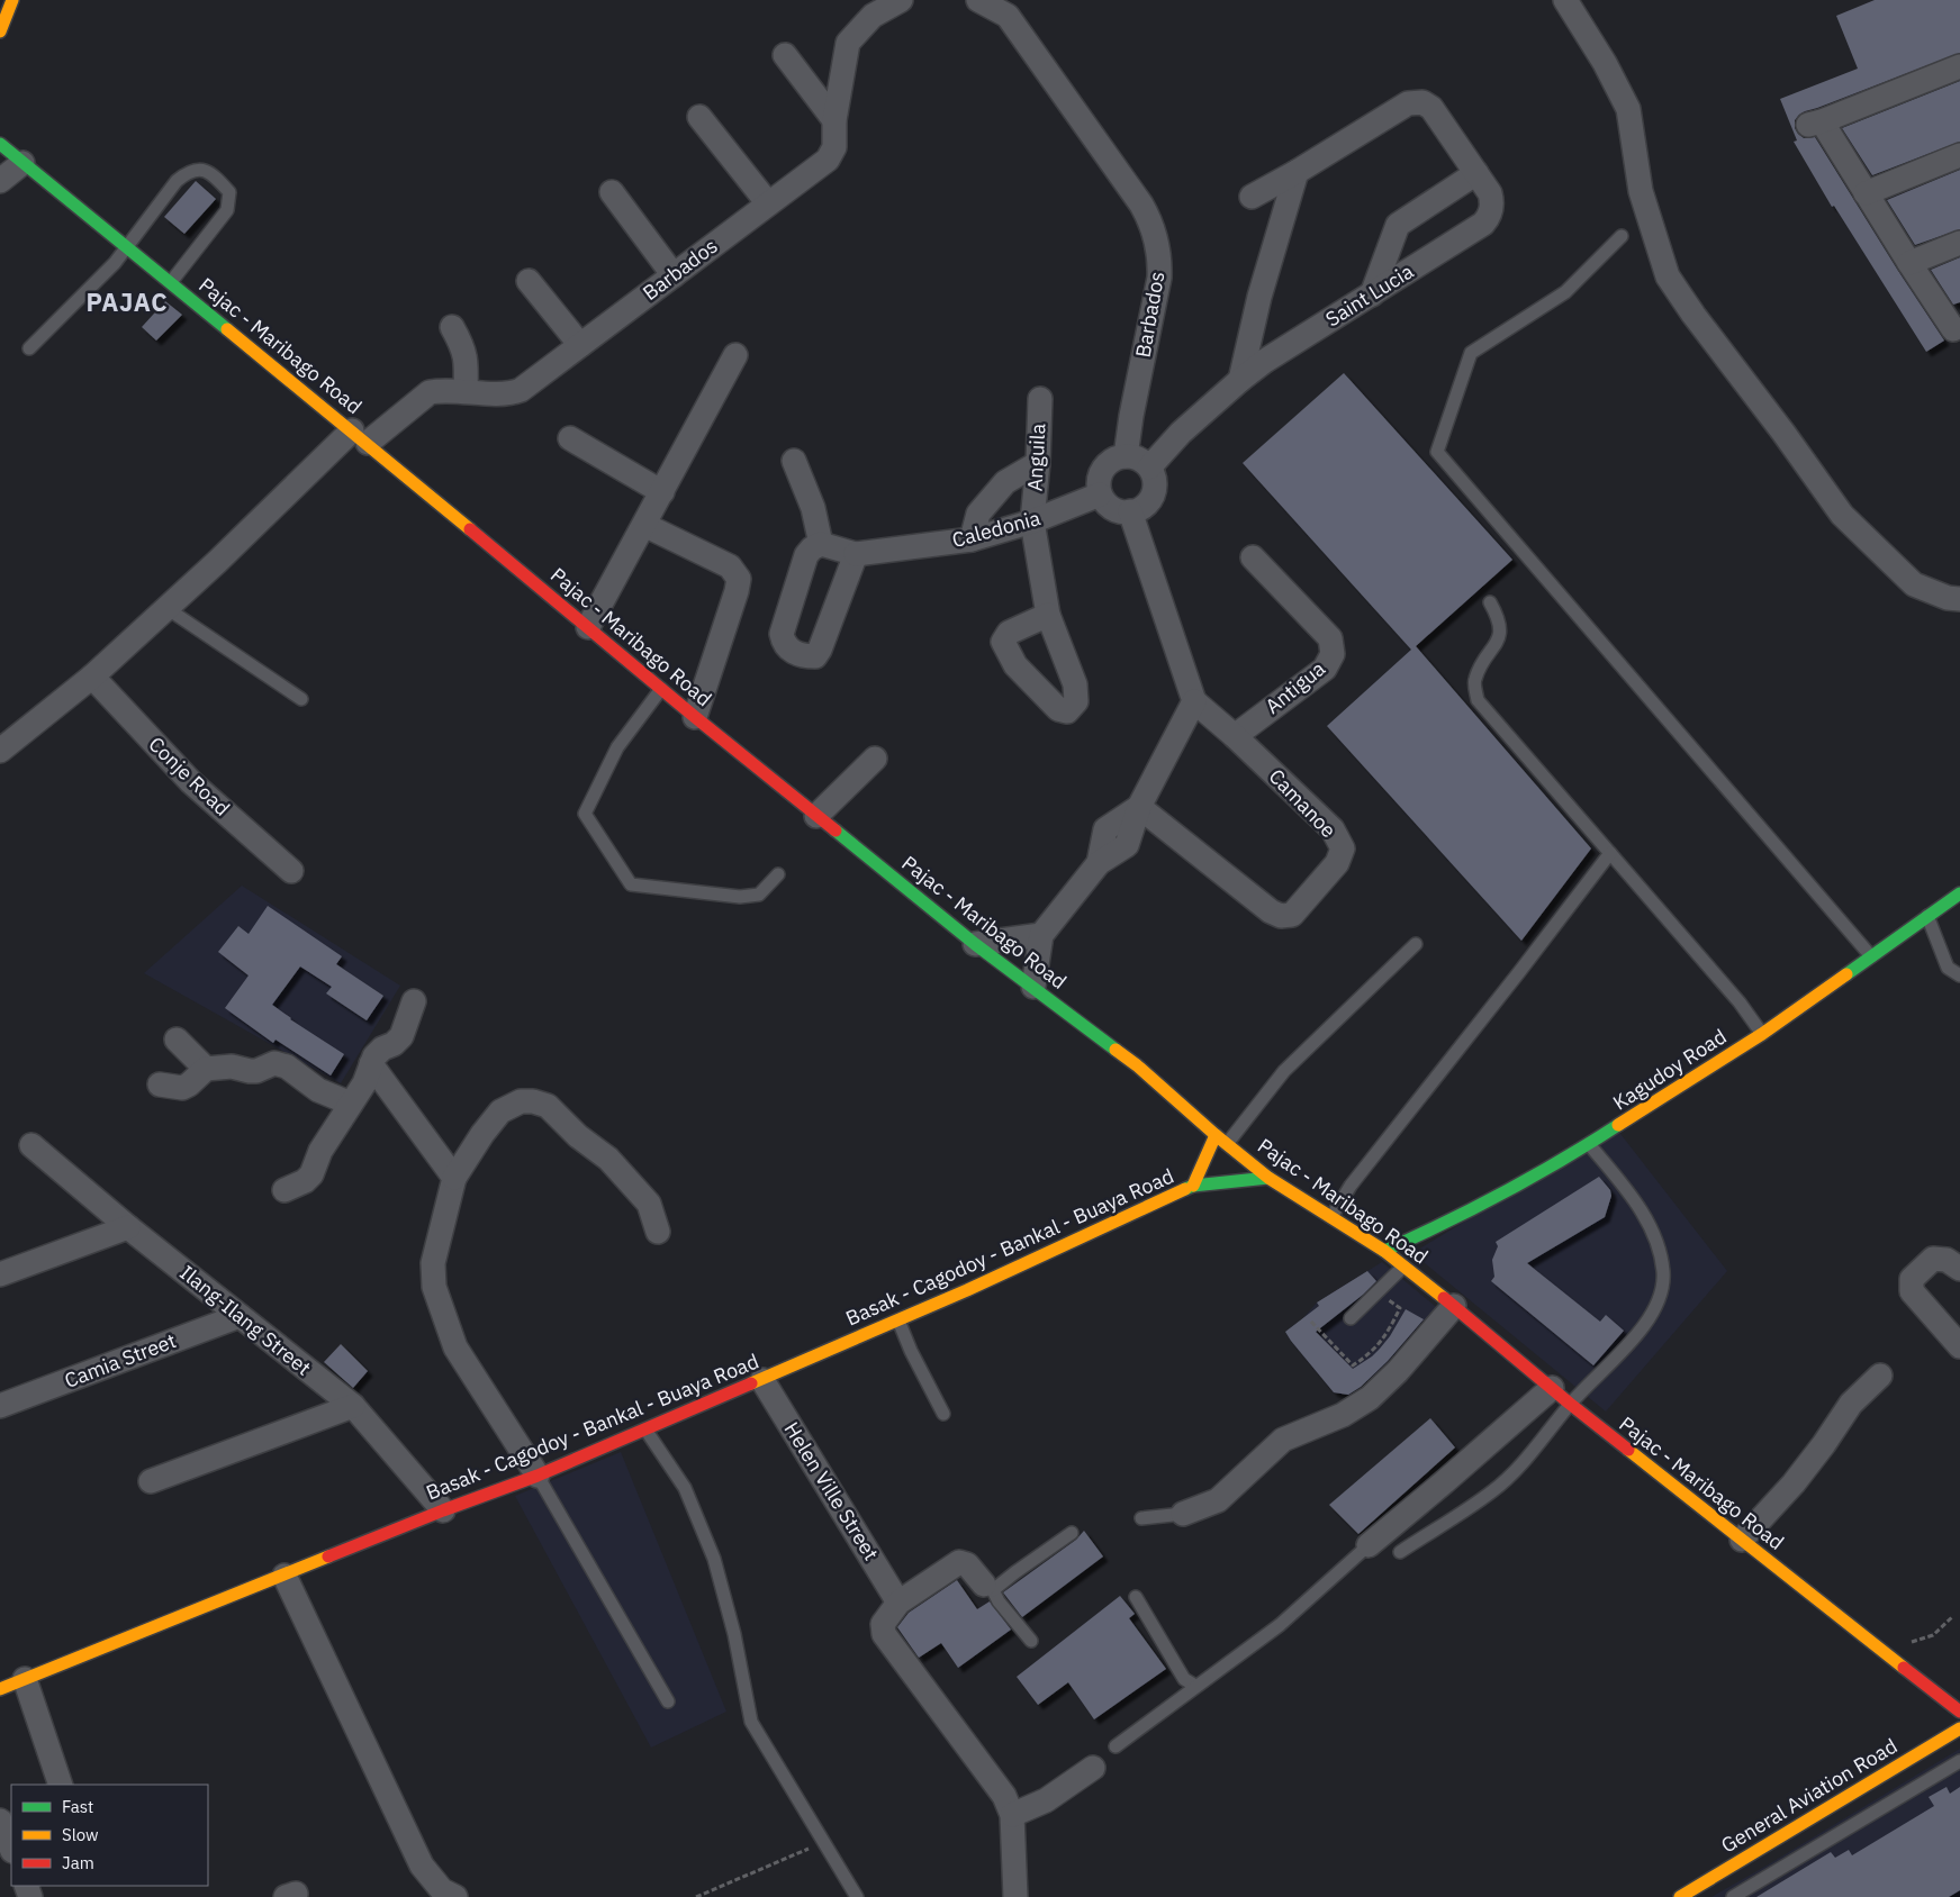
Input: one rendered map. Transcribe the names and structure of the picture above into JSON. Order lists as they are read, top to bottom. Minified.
{"streets":{"street":["Barbados","Saint Lucia","Pajac - Maribago Road","Anguila","Caledonia","Antigua","Conje Road","Camanoe","Kagudoy Road","Basak - Cagodoy - Bankal - Buaya Road","Ilang-Ilang Street","Camia Street","Helen Ville Street","General Aviation Road"]},"crossings":[["Barbados","Saint Lucia"],["Barbados","Pajac - Maribago Road"],["Barbados","Caledonia"],["Barbados","Conje Road"],["Saint Lucia","Caledonia"],["Pajac - Maribago Road","Kagudoy Road"],["Pajac - Maribago Road","Basak - Cagodoy - Bankal - Buaya Road"],["Anguila","Caledonia"],["Antigua","Camanoe"],["Basak - Cagodoy - Bankal - Buaya Road","Ilang-Ilang Street"],["Basak - Cagodoy - Bankal - Buaya Road","Helen Ville Street"],["Ilang-Ilang Street","Camia Street"]],"districts":["PAJAC"],"legend":["Fast","Slow","Jam"]}
